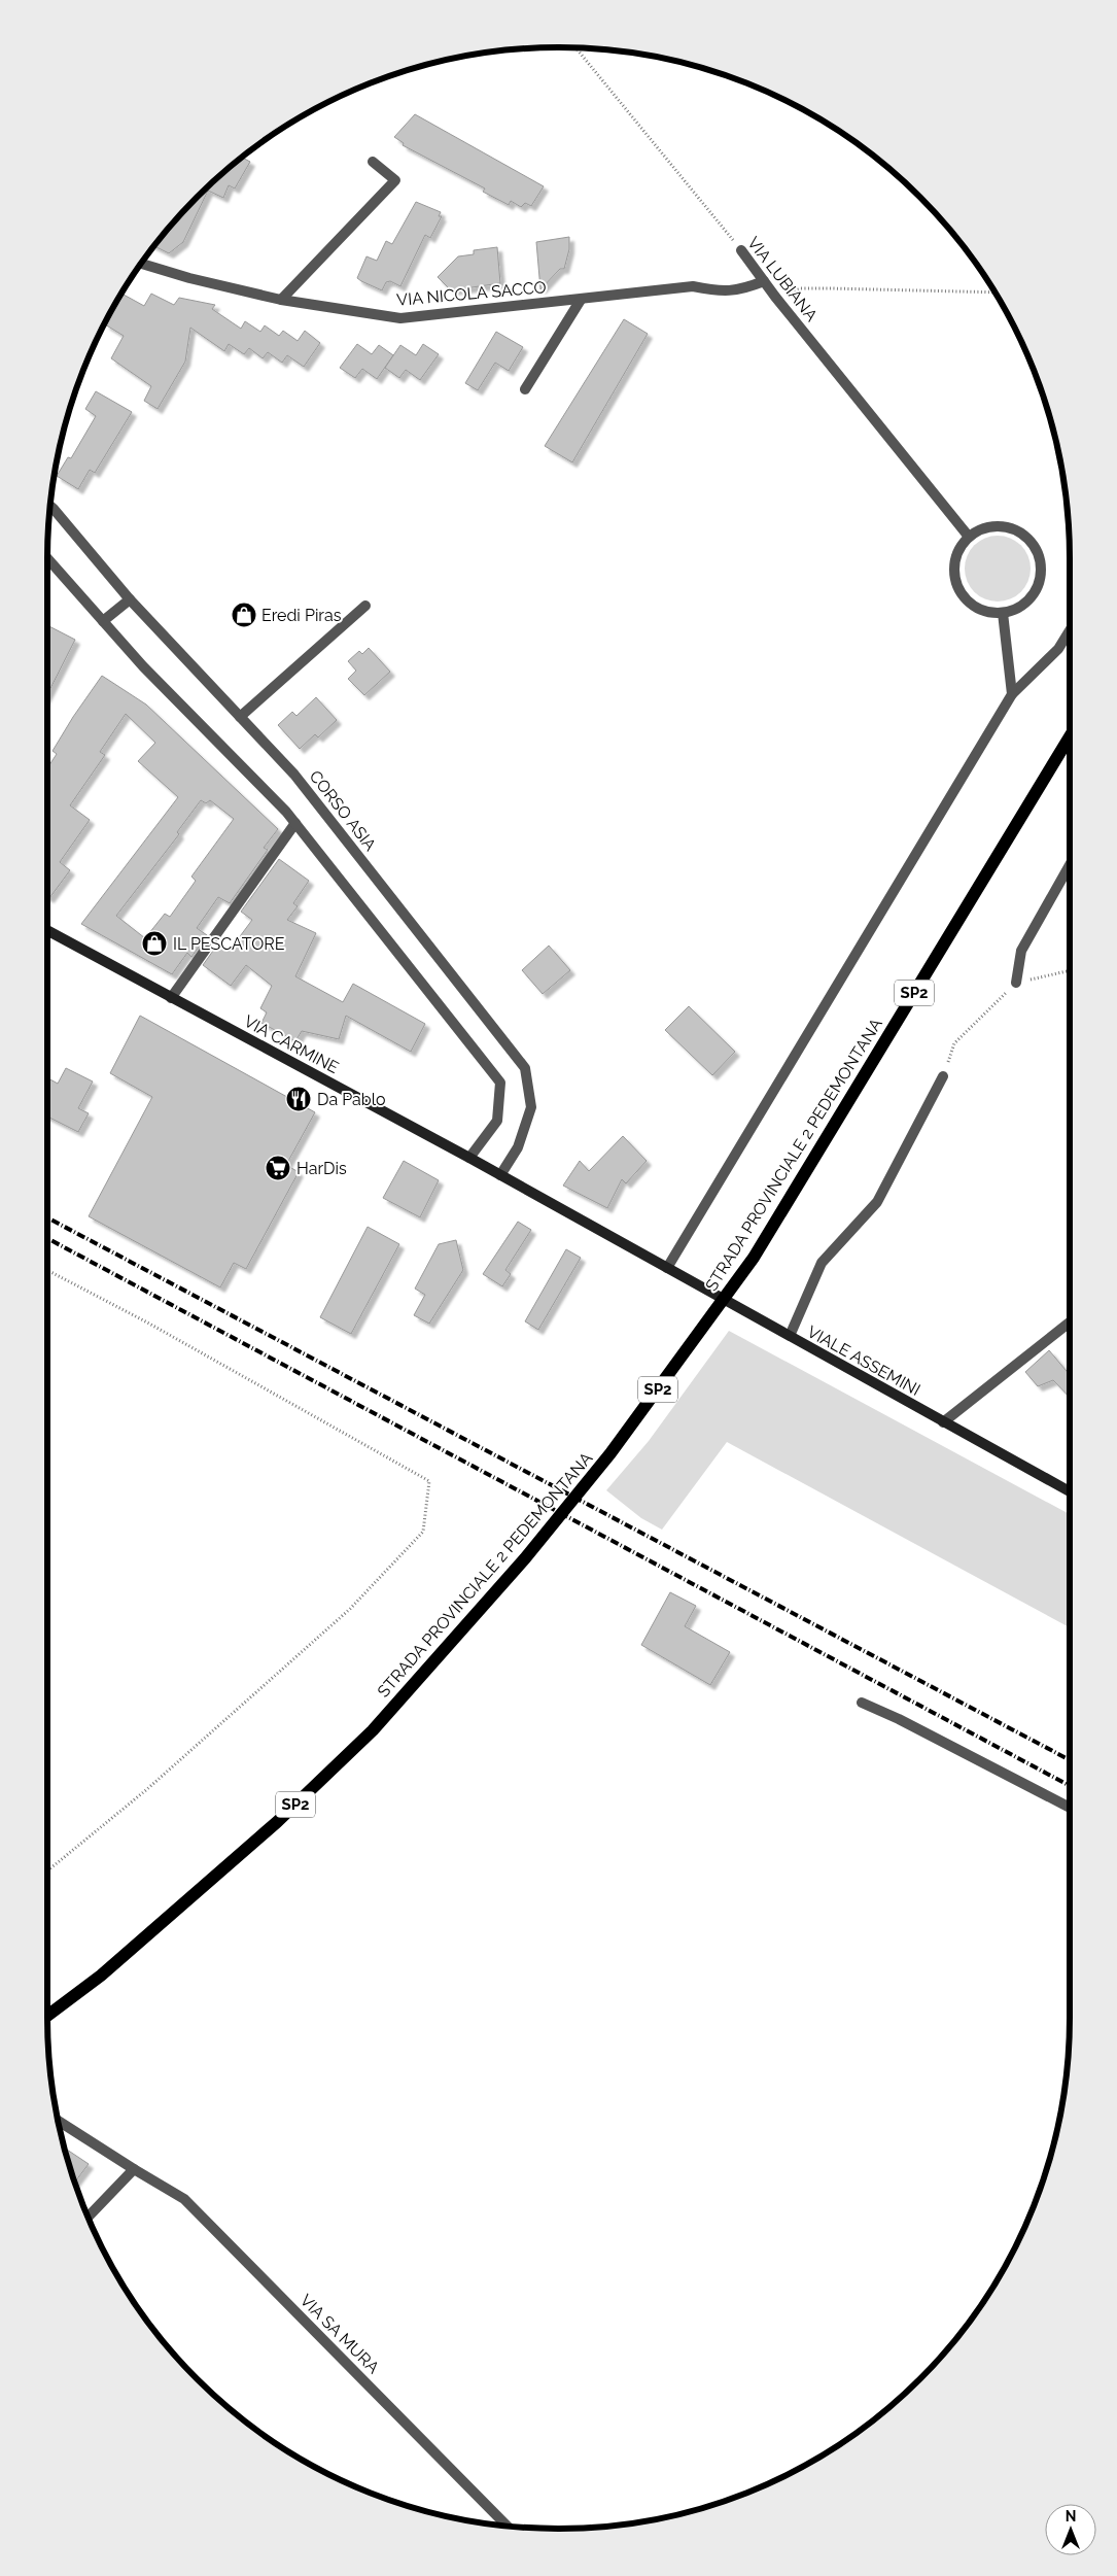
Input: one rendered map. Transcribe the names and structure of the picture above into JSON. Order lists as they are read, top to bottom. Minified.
{"streets":{"main road":["SP2","VIA CARMINE","STRADA PROVINCIALE 2 PEDEMONTANA","VIALE ASSEMINI"],"street":["VIA LUBIANA","VIA NICOLA SACCO","CORSO ASIA","VIA SA MURA"]},"crossings":[["VIA LUBIANA","VIA NICOLA SACCO"],["CORSO ASIA","VIA CARMINE"],["VIA CARMINE","VIALE ASSEMINI"]],"places":{"shop":["Eredi Piras","IL PESCATORE"],"restaurant":["Da Pablo"],"supermarket":["HarDis"]},"north":"top"}
